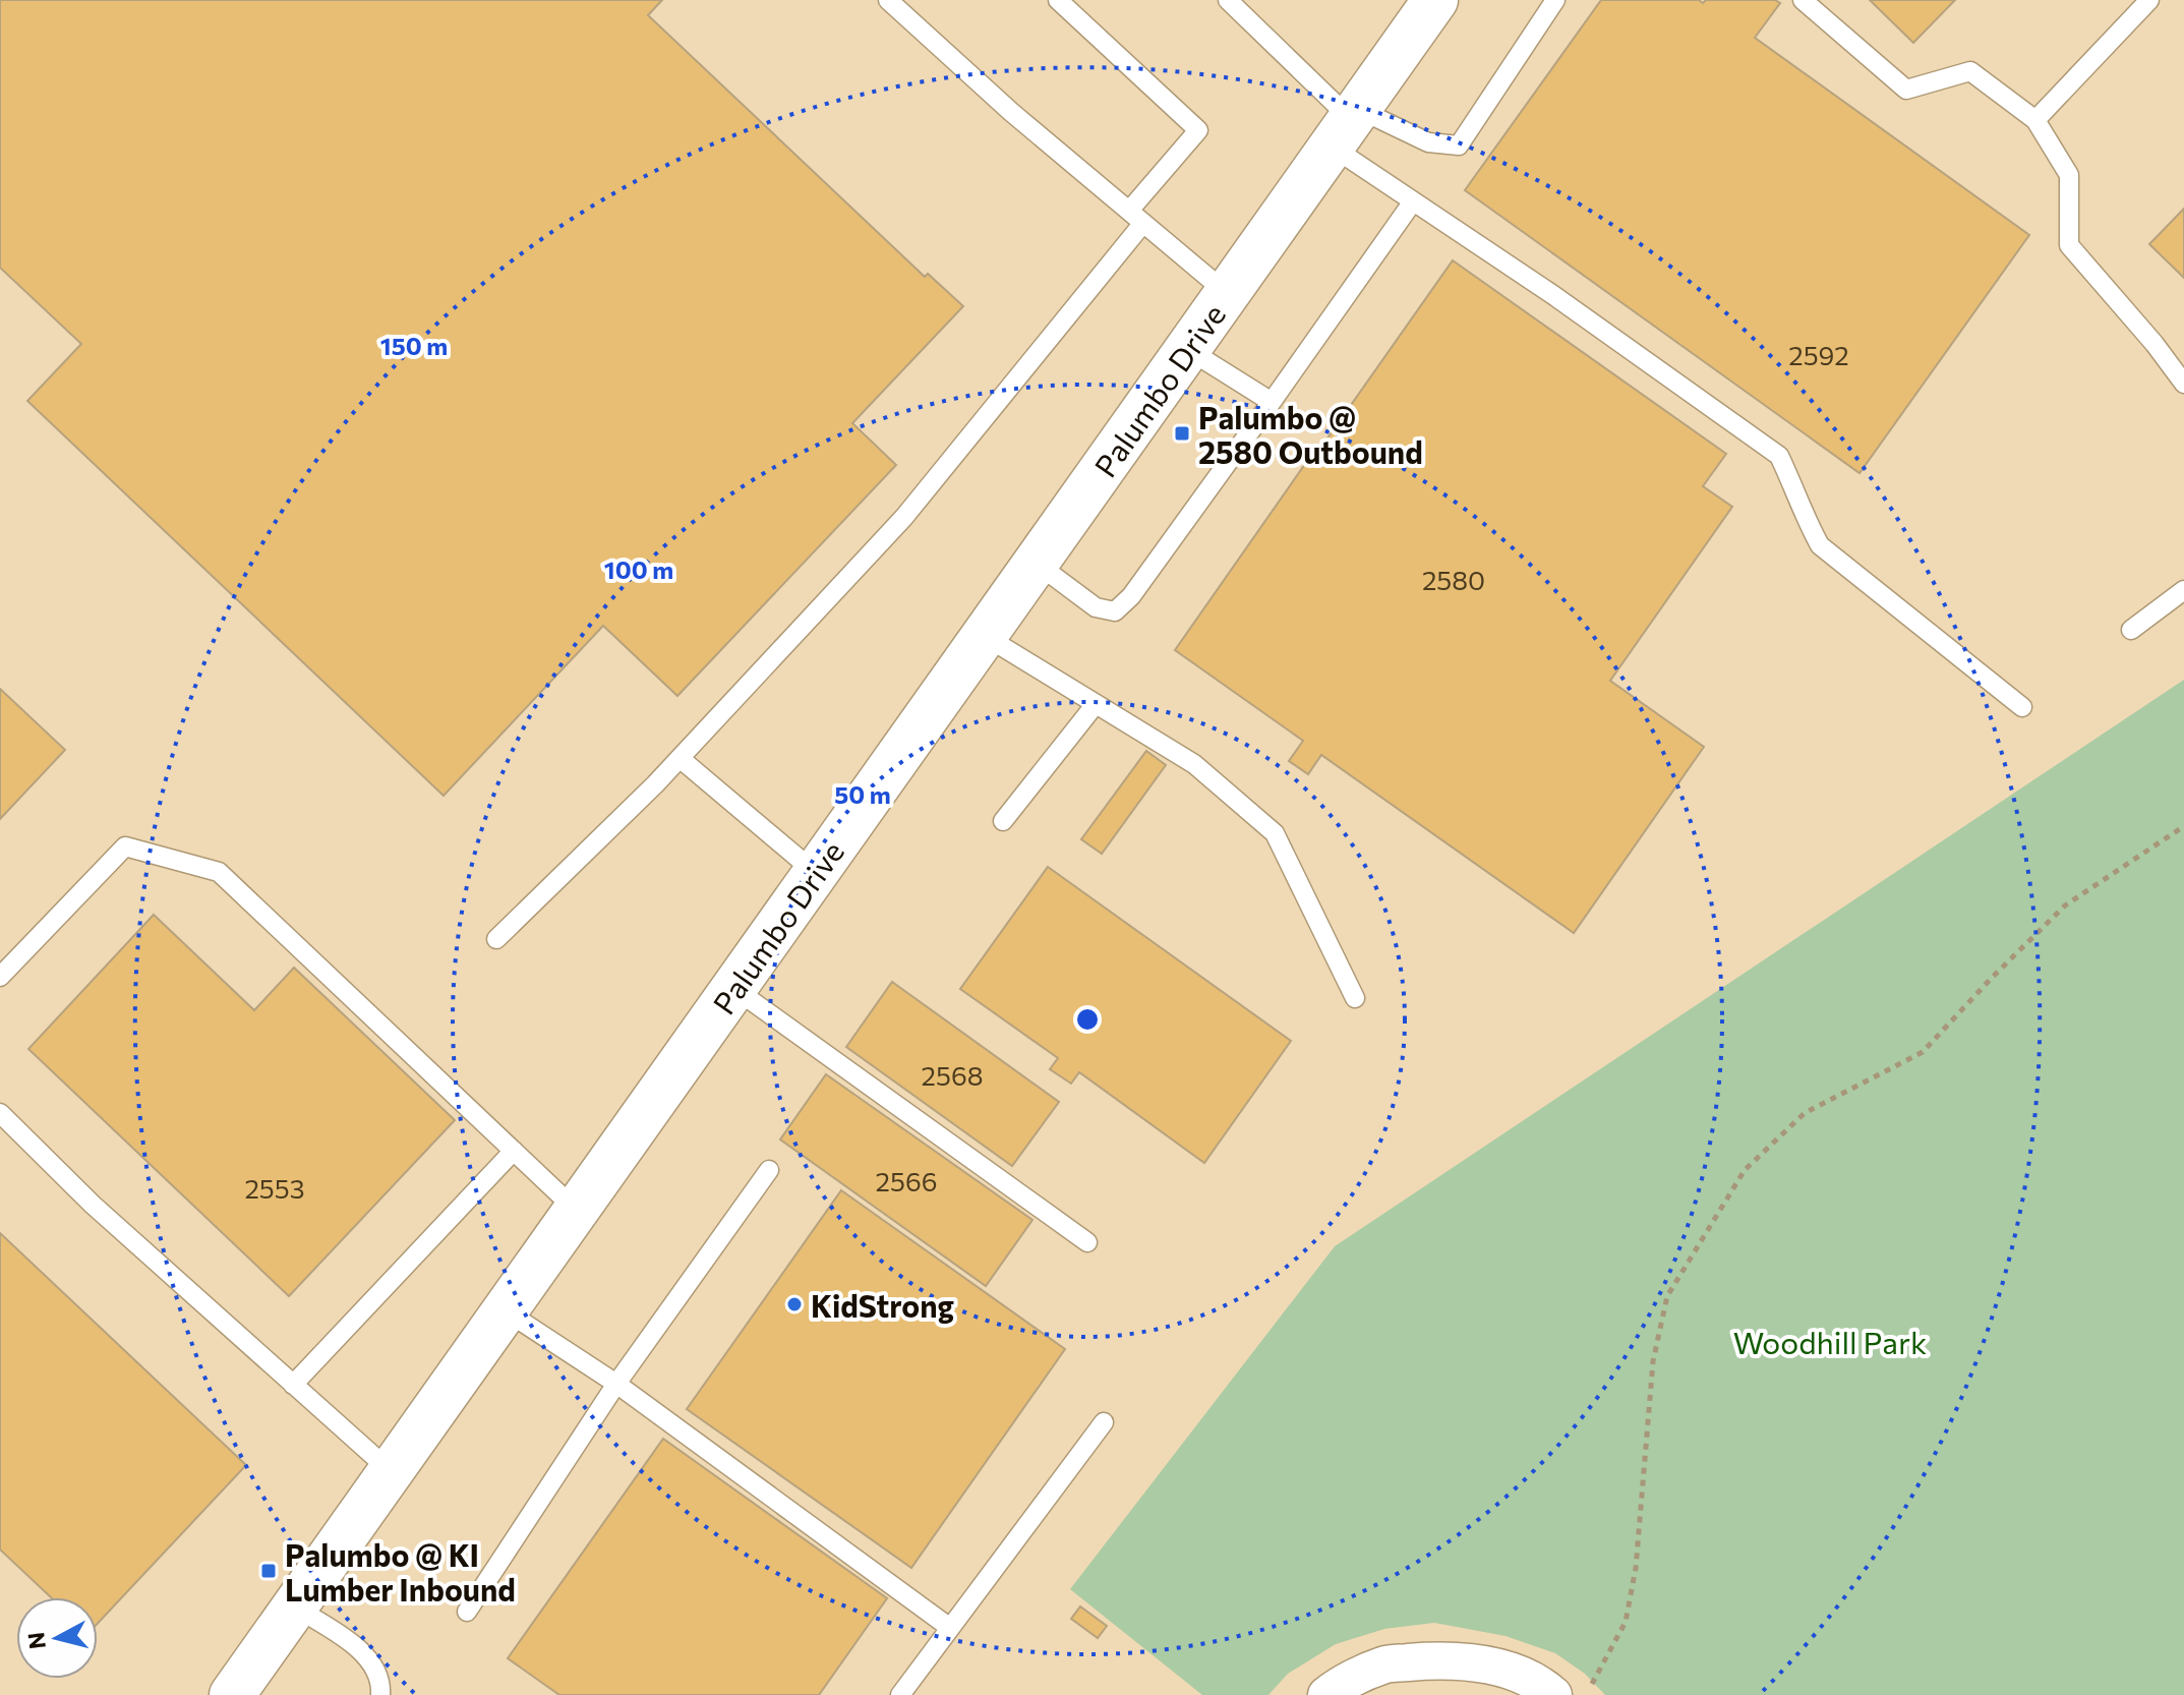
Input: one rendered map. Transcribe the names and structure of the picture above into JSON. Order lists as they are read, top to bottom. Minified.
{"streets":{"street":["Palumbo Drive"]},"parks":["Woodhill Park"],"places":{"transit":["Palumbo @ 2580 Outbound","Palumbo @ KI Lumber Inbound"],"other":["KidStrong"]},"house_numbers":["2592","2580","2568","2566","2553"],"north":"left","rings":["150 m","100 m","50 m"]}
